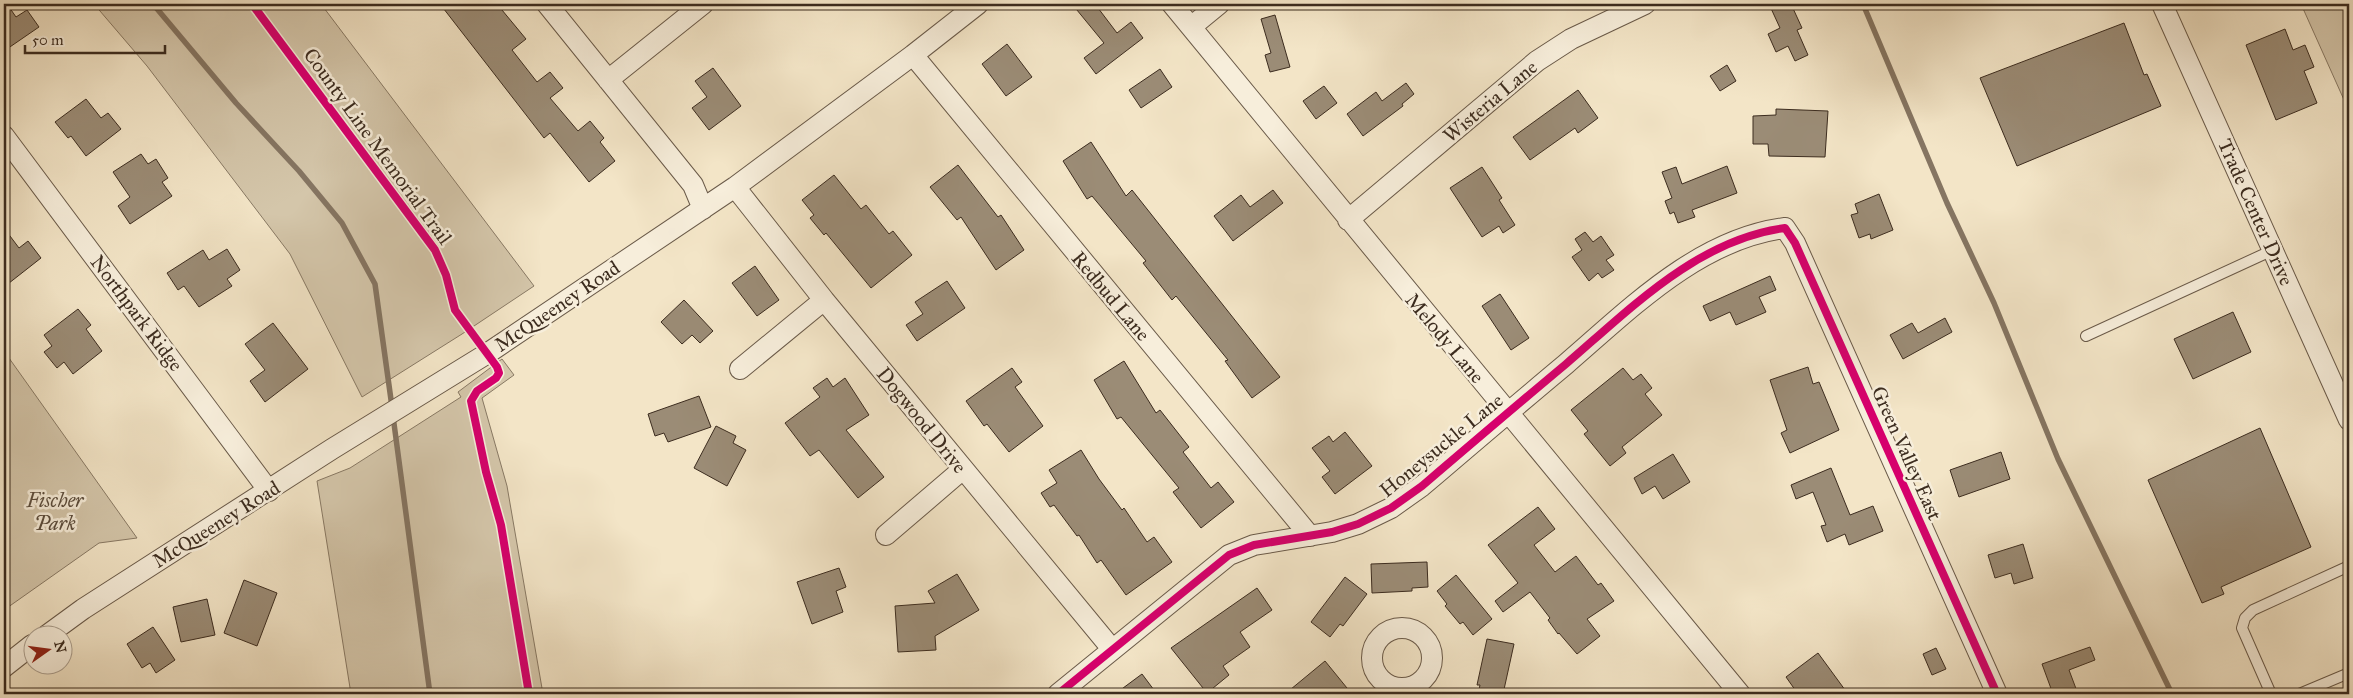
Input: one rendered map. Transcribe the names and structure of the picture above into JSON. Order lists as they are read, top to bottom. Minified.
{"streets":{"street":["Wisteria Lane","Trade Center Drive","Redbud Lane","McQueeney Road","Northpark Ridge","Melody Lane","Dogwood Drive","Honeysuckle Lane","Green Valley East"],"cycle path":["County Line Memorial Trail"]},"crossings":[["Wisteria Lane","Melody Lane"],["Redbud Lane","McQueeney Road"],["Redbud Lane","Honeysuckle Lane"],["McQueeney Road","Northpark Ridge"],["McQueeney Road","Dogwood Drive"],["Melody Lane","Honeysuckle Lane"],["Dogwood Drive","Honeysuckle Lane"],["Honeysuckle Lane","Green Valley East"]],"parks":["Fischer Park"],"scale_bar":"50 m","north":"right"}
